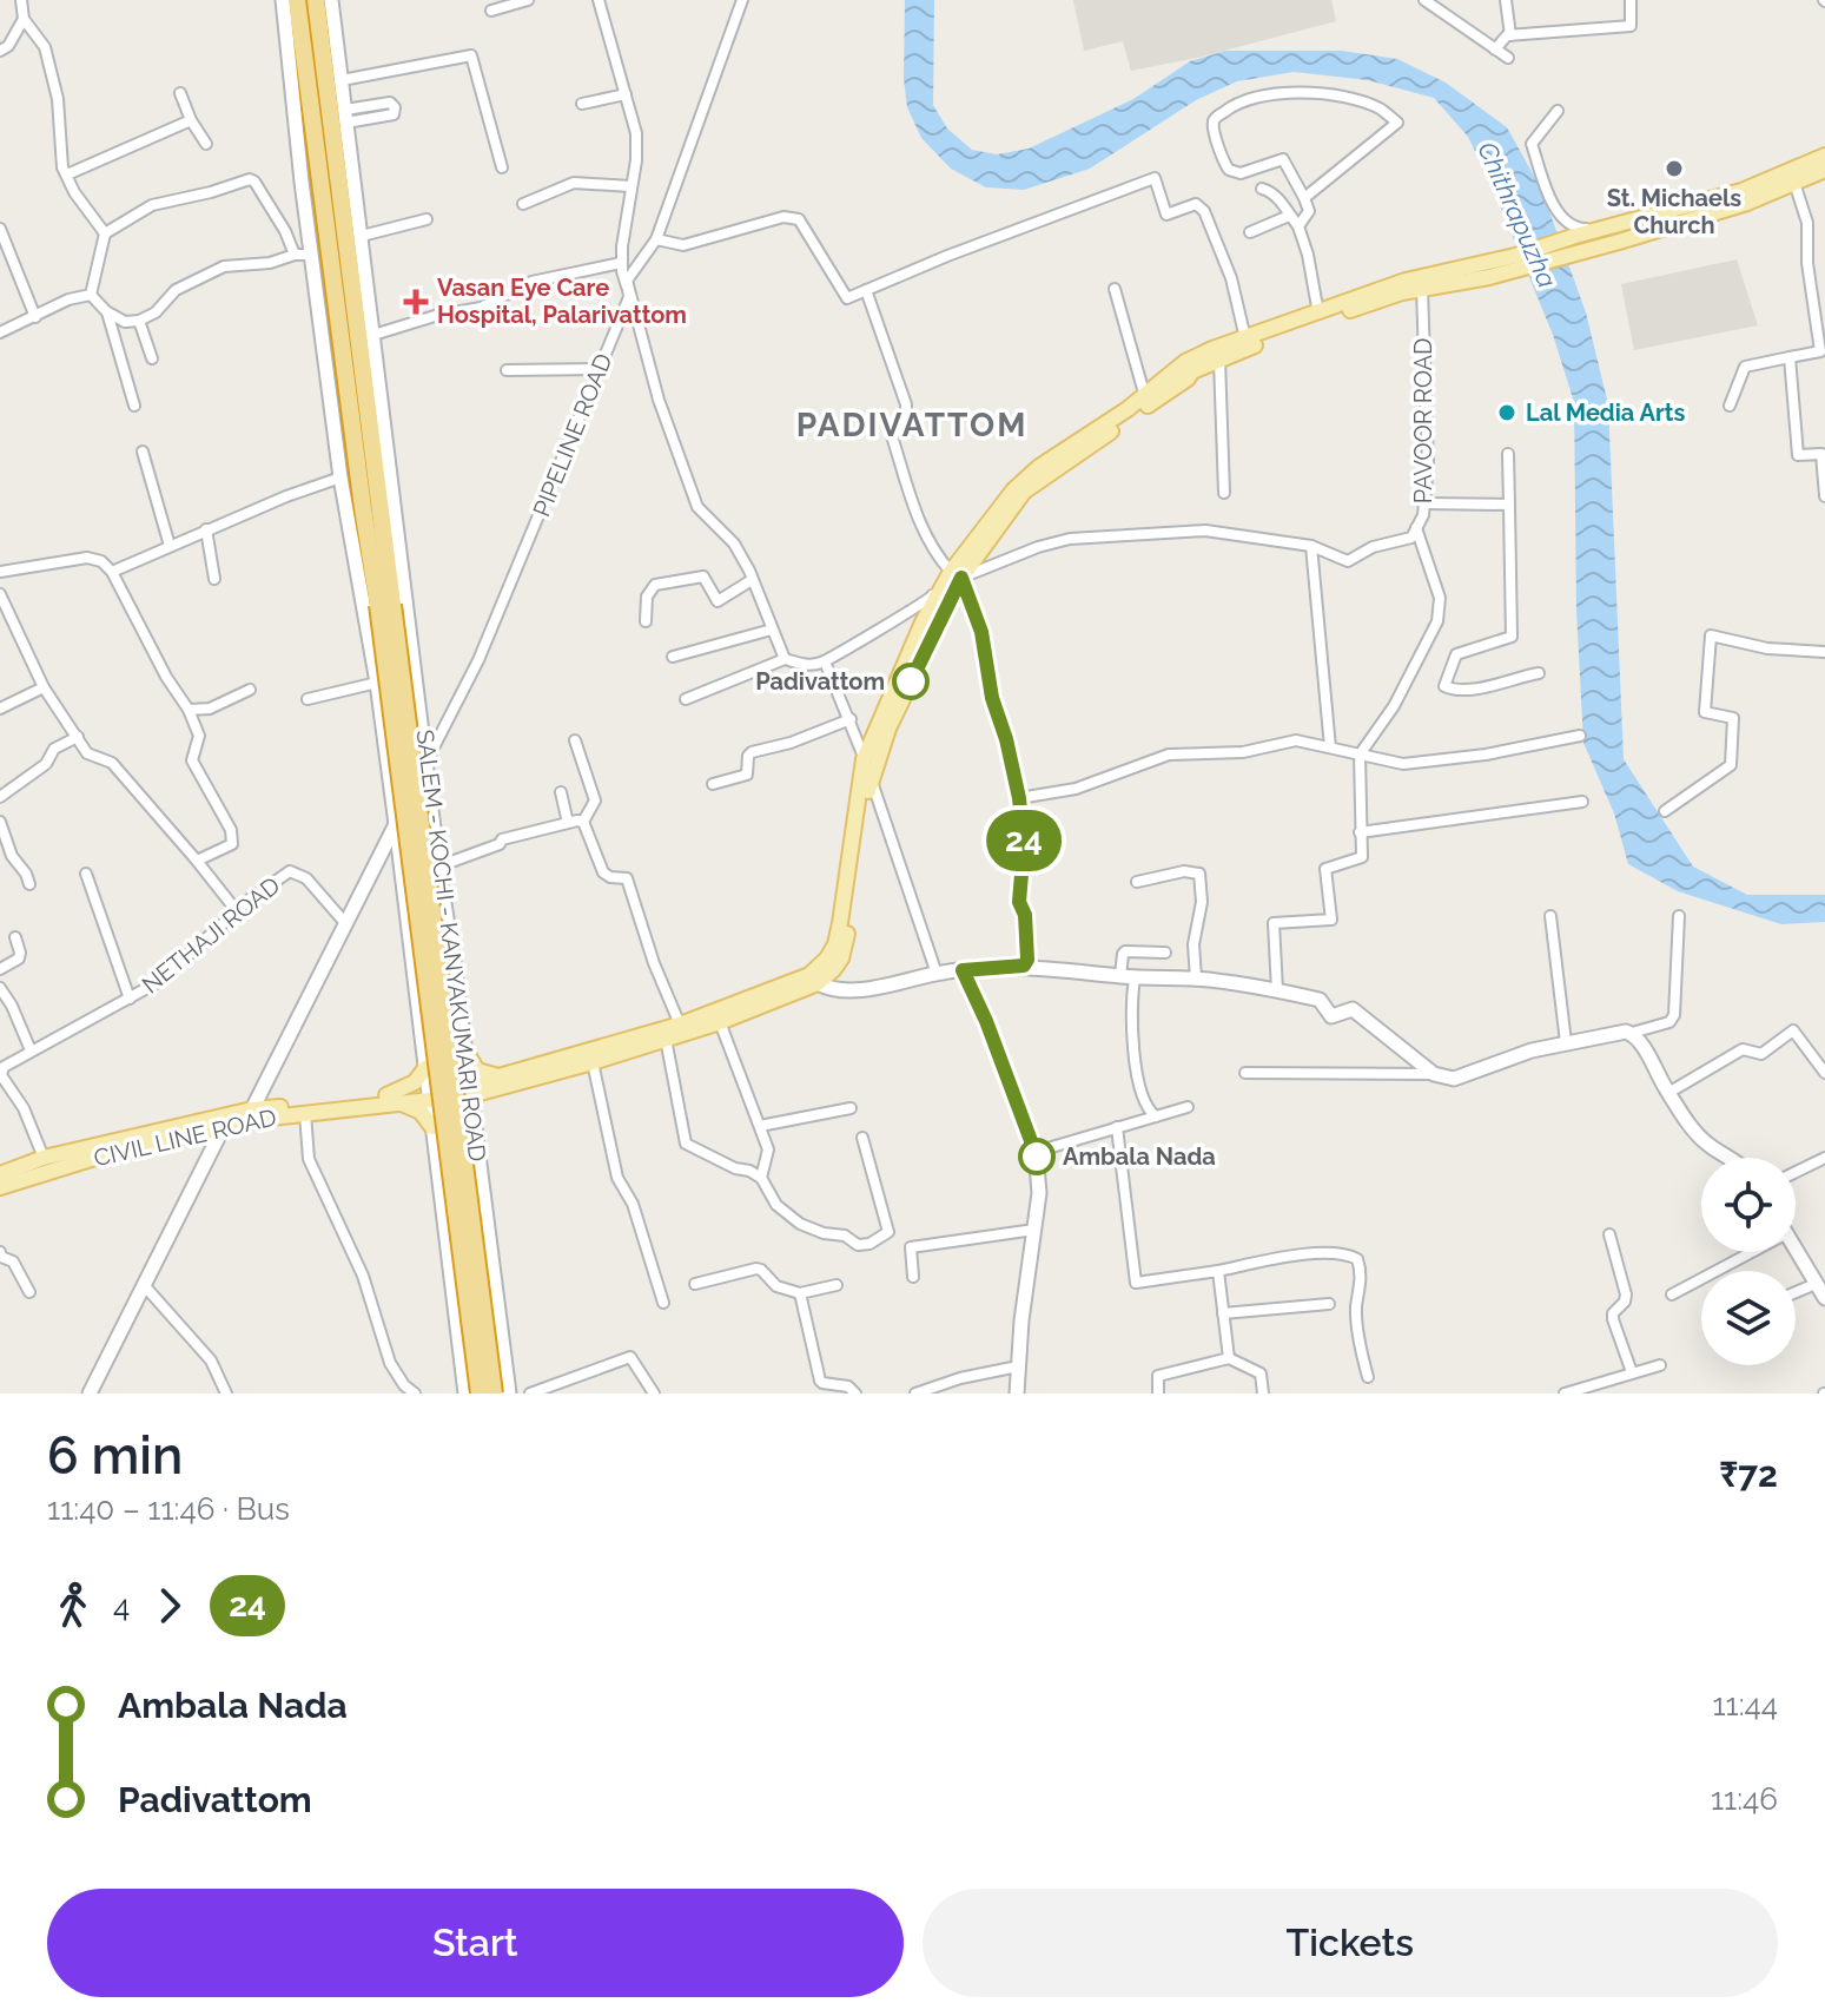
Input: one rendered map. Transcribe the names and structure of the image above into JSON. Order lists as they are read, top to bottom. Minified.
{"streets":{"highway":["SALEM - KOCHI - KANYAKUMARI ROAD"],"main road":["CIVIL LINE ROAD"],"street":["PAVOOR ROAD","PIPELINE ROAD","NETHAJI ROAD"]},"crossings":[["PIPELINE ROAD","SALEM - KOCHI - KANYAKUMARI ROAD"],["NETHAJI ROAD","CIVIL LINE ROAD"],["SALEM - KOCHI - KANYAKUMARI ROAD","CIVIL LINE ROAD"]],"districts":["PADIVATTOM"],"water":["Chithrapuzha"],"places":{"other":["St. Michaels Church","Lal Media Arts","Padivattom","Ambala Nada"],"health":["Vasan Eye Care Hospital, Palarivattom"]},"lines":["bus line 24"],"page":{"on_map":"24","heading":["6 min","11:40 – 11:46 · Bus","₹72"],"legs":["4","24"],"list":[{"name":"Ambala Nada","value":"11:44"},{"name":"Padivattom","value":"11:46"}],"buttons":["Start","Tickets"]}}
